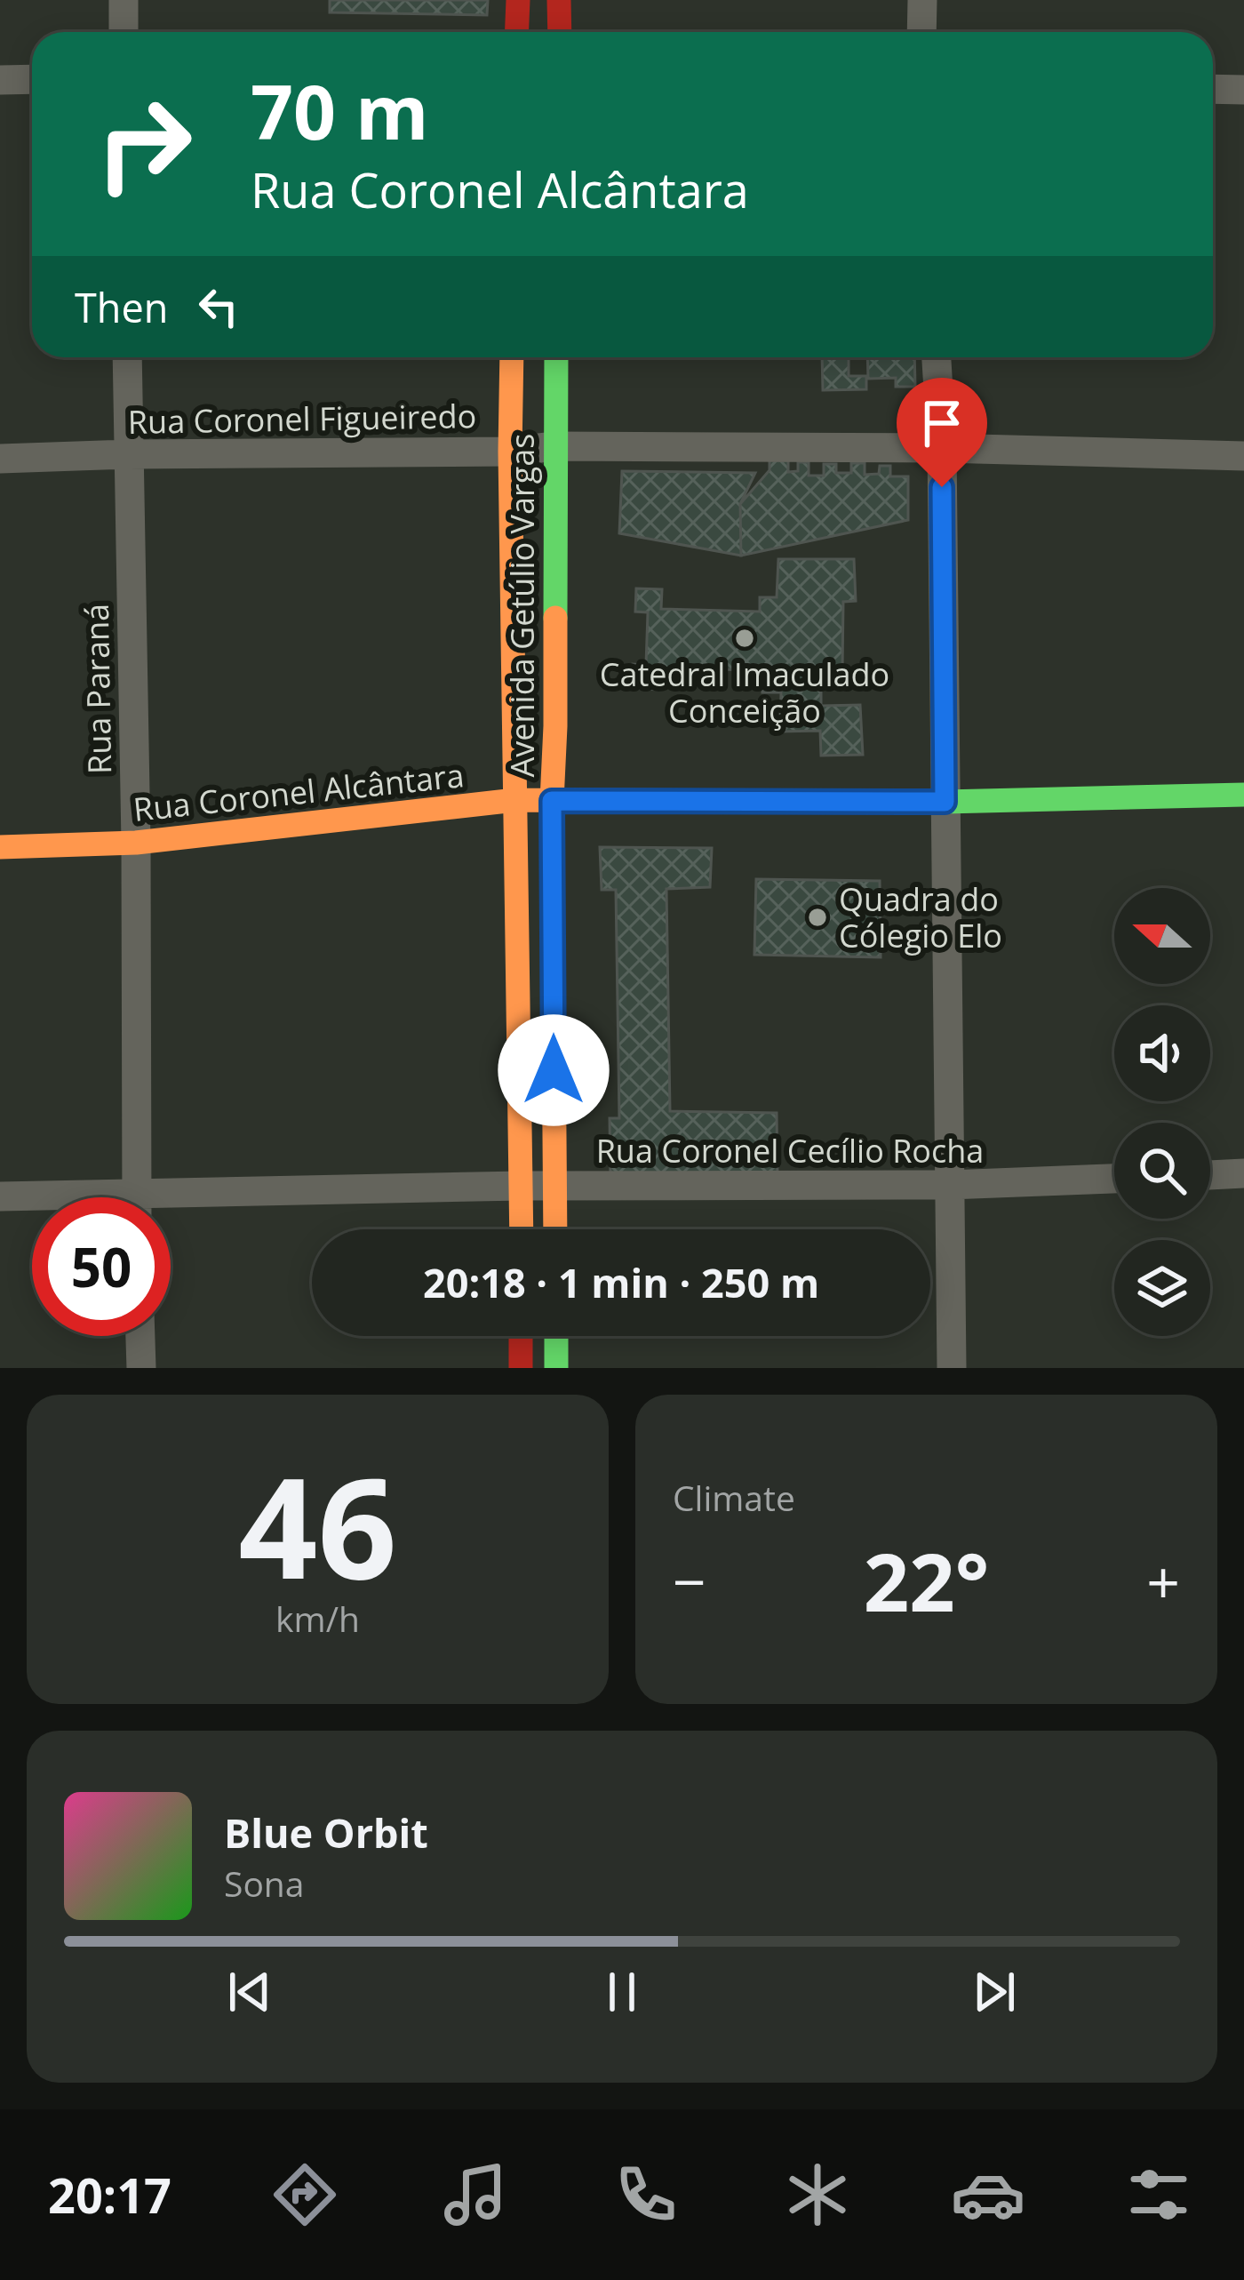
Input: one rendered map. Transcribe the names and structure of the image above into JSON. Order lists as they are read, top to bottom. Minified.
{"streets":{"main road":["Avenida Getúlio Vargas","Rua Coronel Alcântara"],"street":["Rua Coronel Figueiredo","Rua Paraná","Rua Coronel Cecílio Rocha"]},"crossings":[["Rua Coronel Figueiredo","Avenida Getúlio Vargas"],["Rua Coronel Figueiredo","Rua Paraná"],["Avenida Getúlio Vargas","Rua Coronel Alcântara"],["Avenida Getúlio Vargas","Rua Coronel Cecílio Rocha"],["Rua Paraná","Rua Coronel Alcântara"]],"places":["Catedral Imaculado Conceição","Quadra do Cólegio Elo"],"north":"left","page":{"turn":["70 m","Rua Coronel Alcântara"],"then":"Then","limit":"50","trip":"20:18 · 1 min · 250 m","tile":[["46","km/h"],"Climate"],"heat":["−","22°","+"],"song":["Blue Orbit","Sona"],"tabs":"20:17"}}
